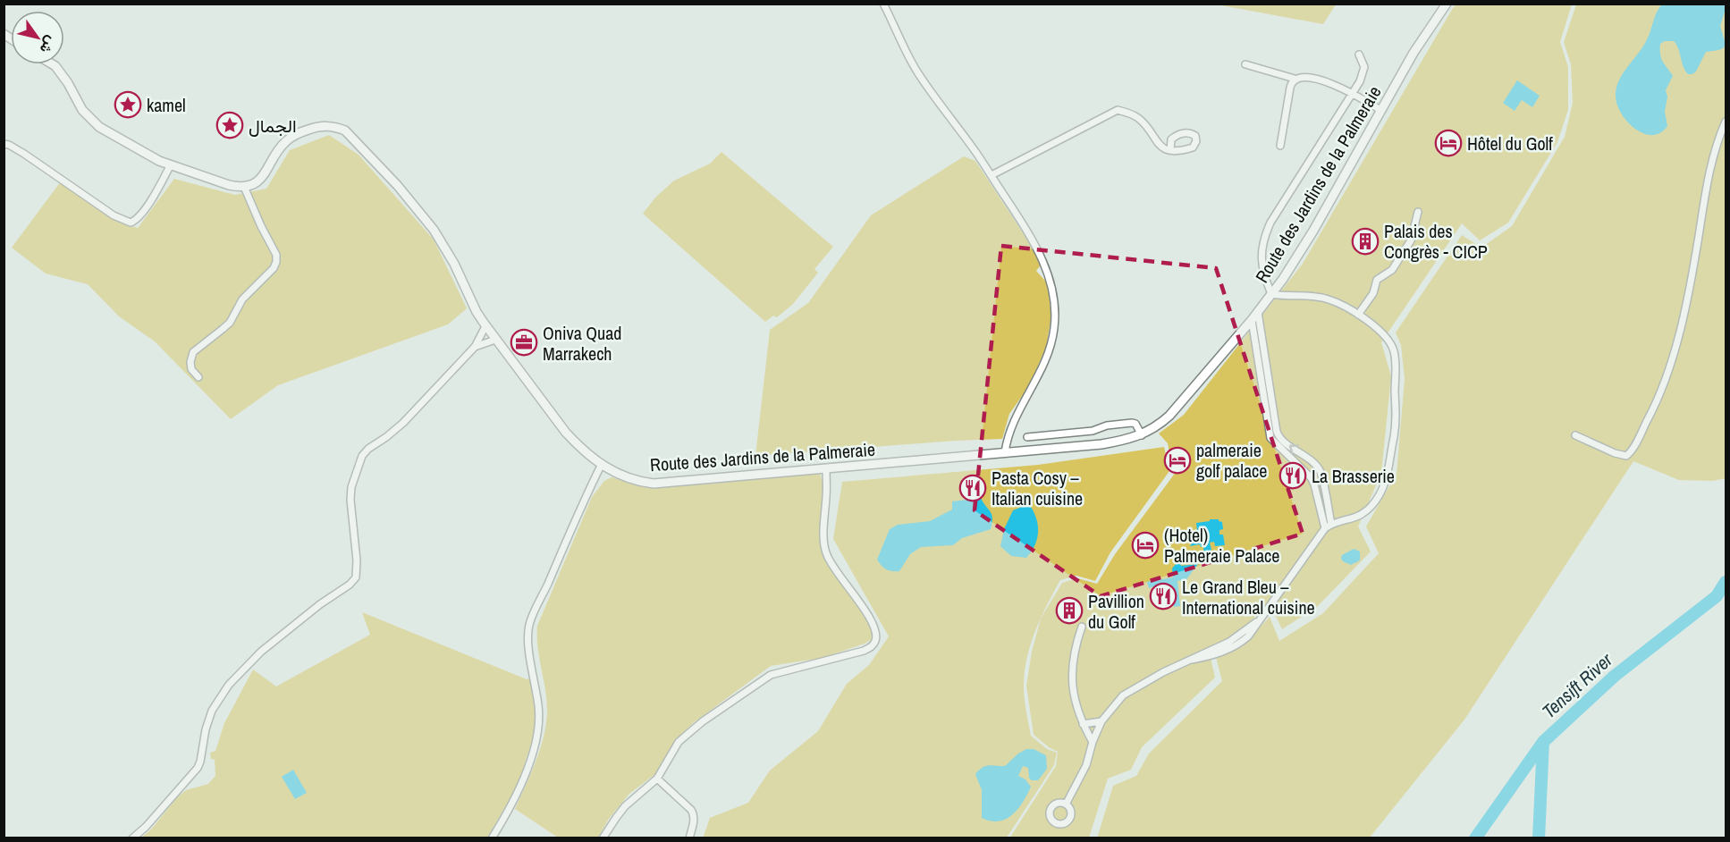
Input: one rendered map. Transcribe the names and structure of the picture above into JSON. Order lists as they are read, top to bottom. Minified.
{"streets":{"street":["Route des Jardins de la Palmeraie"]},"water":["Tensift River"],"places":{"place":["kamel","الجمال"],"hotel":["Hôtel du Golf","palmeraie golf palace","(Hotel) Palmeraie Palace"],"building":["Palais des Congrès - CICP","Pavillion du Golf"],"office":["Oniva Quad Marrakech"],"restaurant":["La Brasserie","Pasta Cosy – Italian cuisine","Le Grand Bleu – International cuisine"]},"north":"bottom right"}
